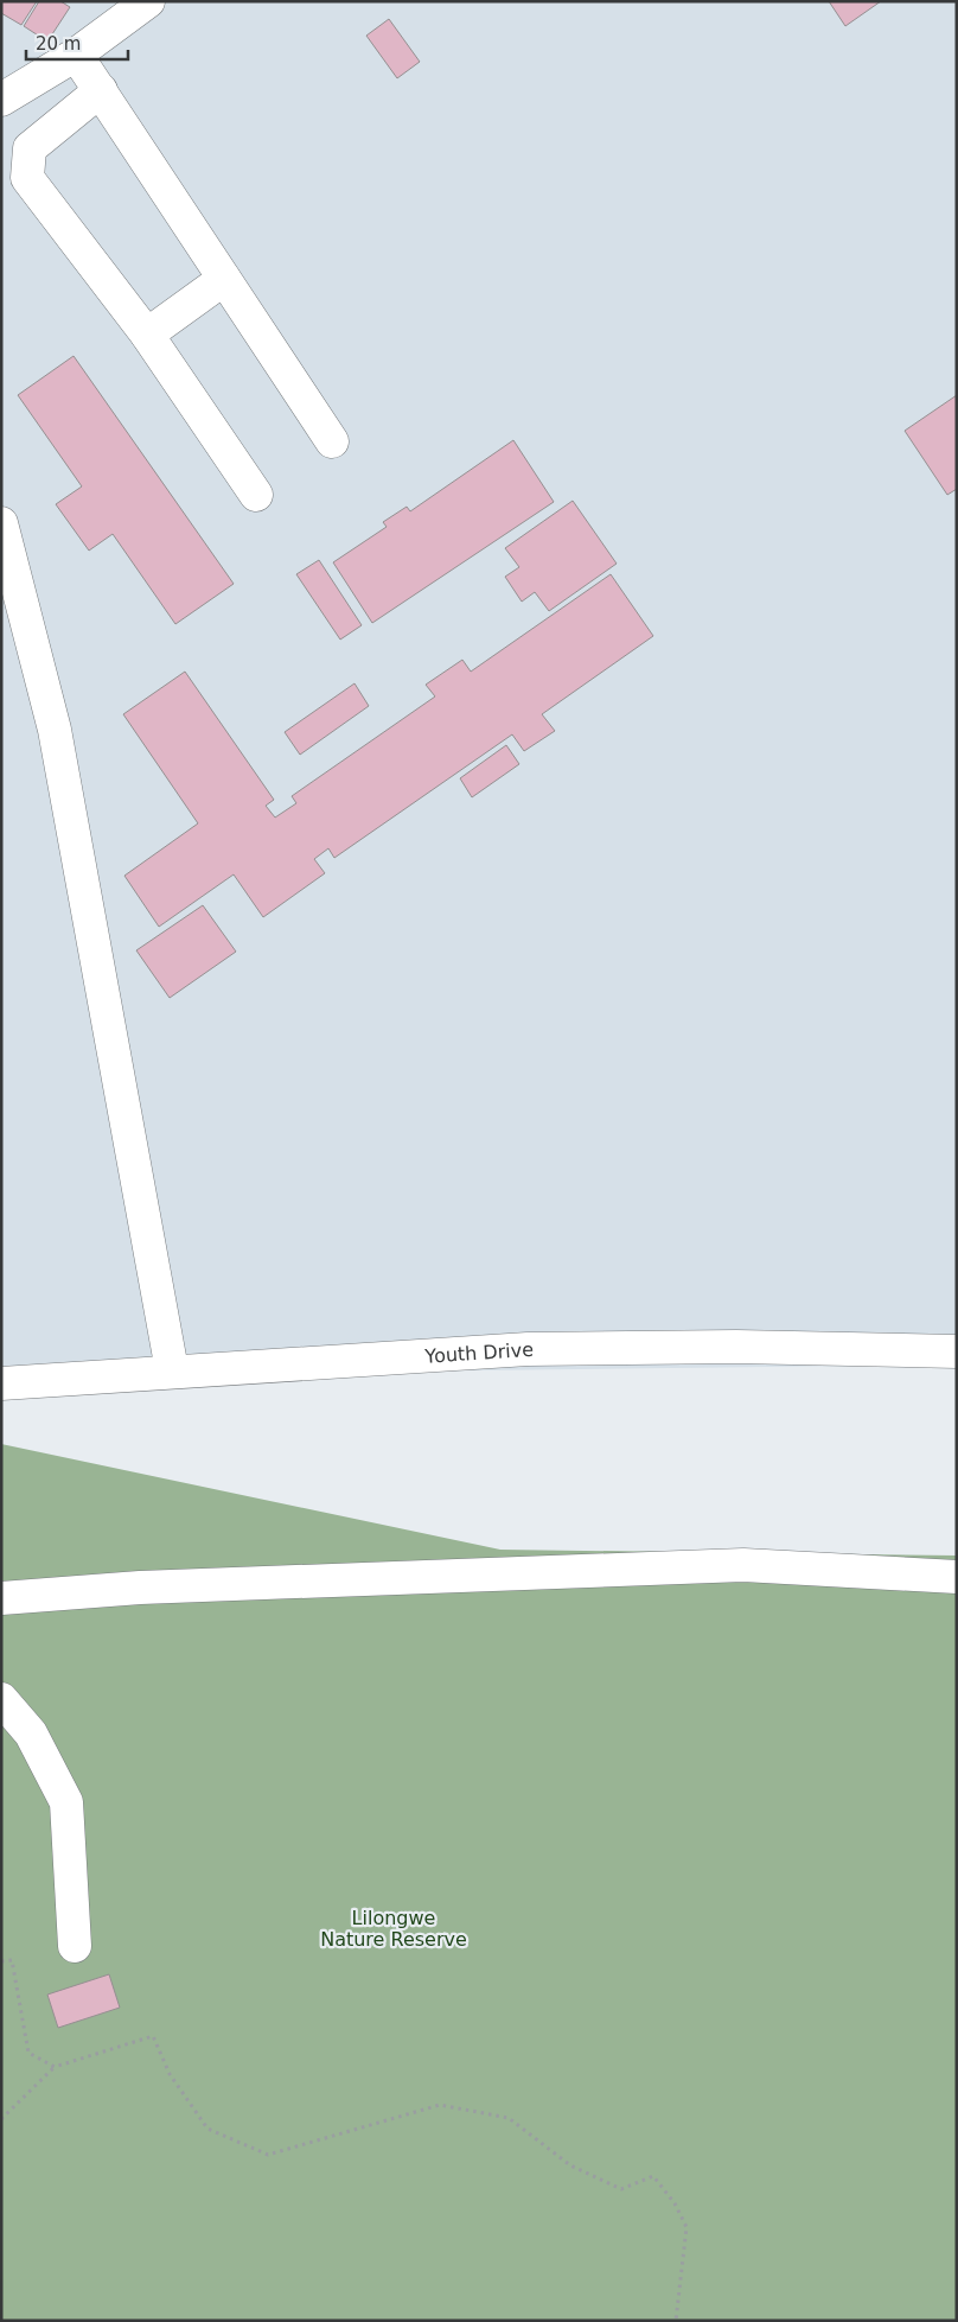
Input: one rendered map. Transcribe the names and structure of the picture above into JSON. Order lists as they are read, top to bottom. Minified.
{"streets":{"street":["Youth Drive"]},"parks":["Lilongwe Nature Reserve"],"scale_bar":"20 m"}
